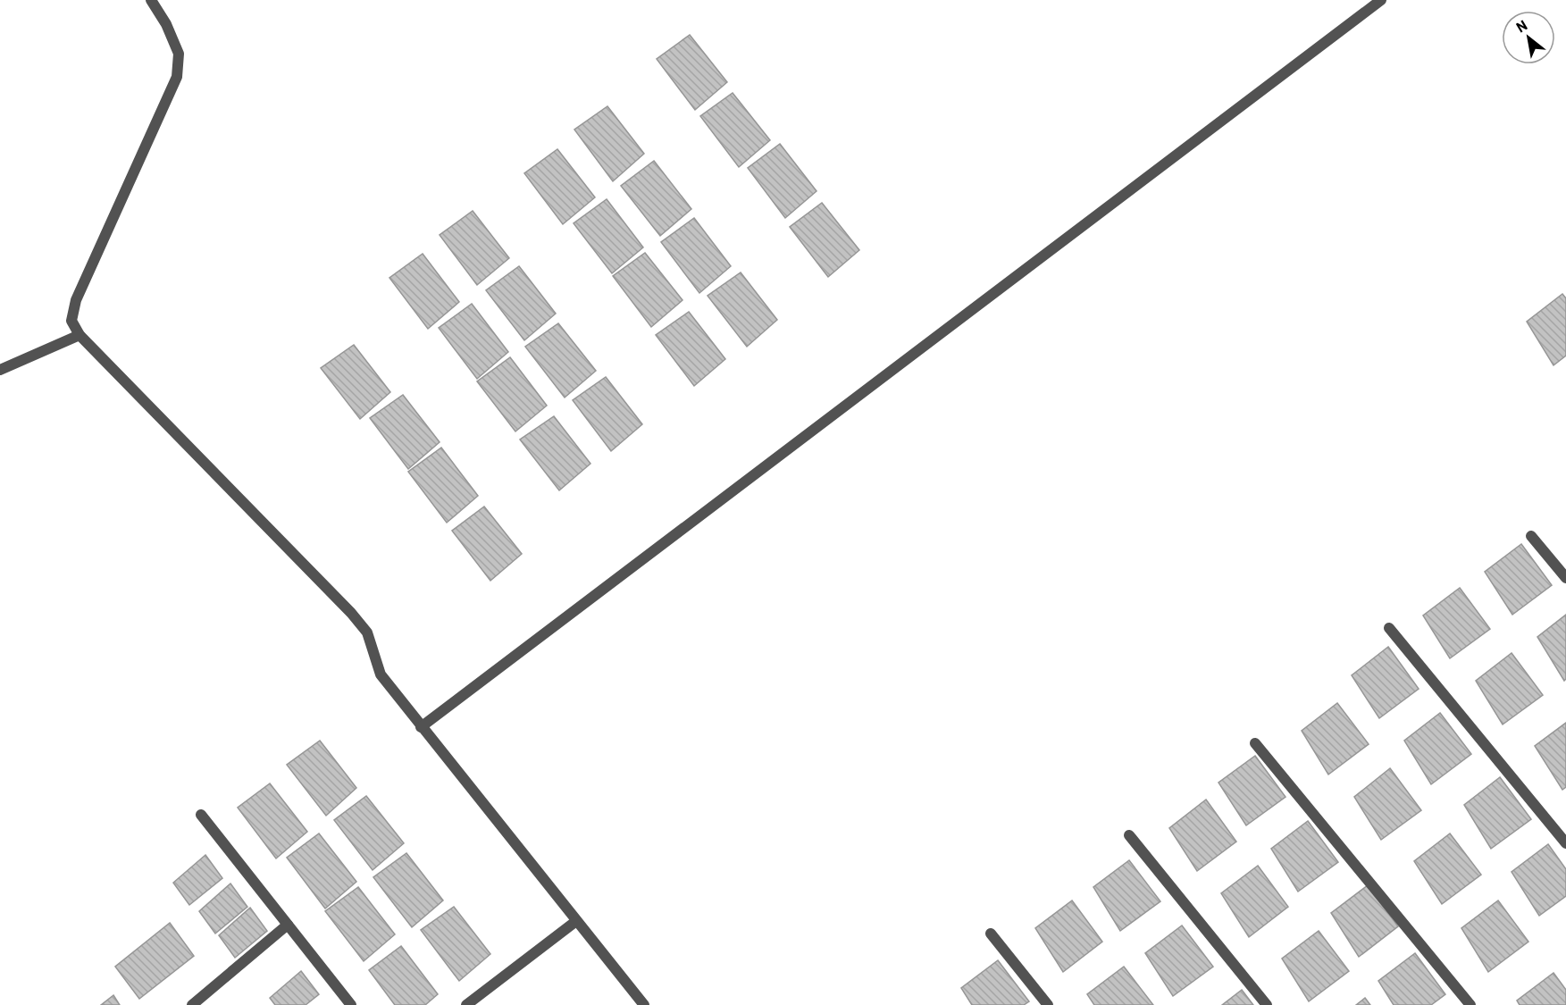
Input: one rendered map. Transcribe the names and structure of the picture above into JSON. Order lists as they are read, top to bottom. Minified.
{"north":"top left"}
